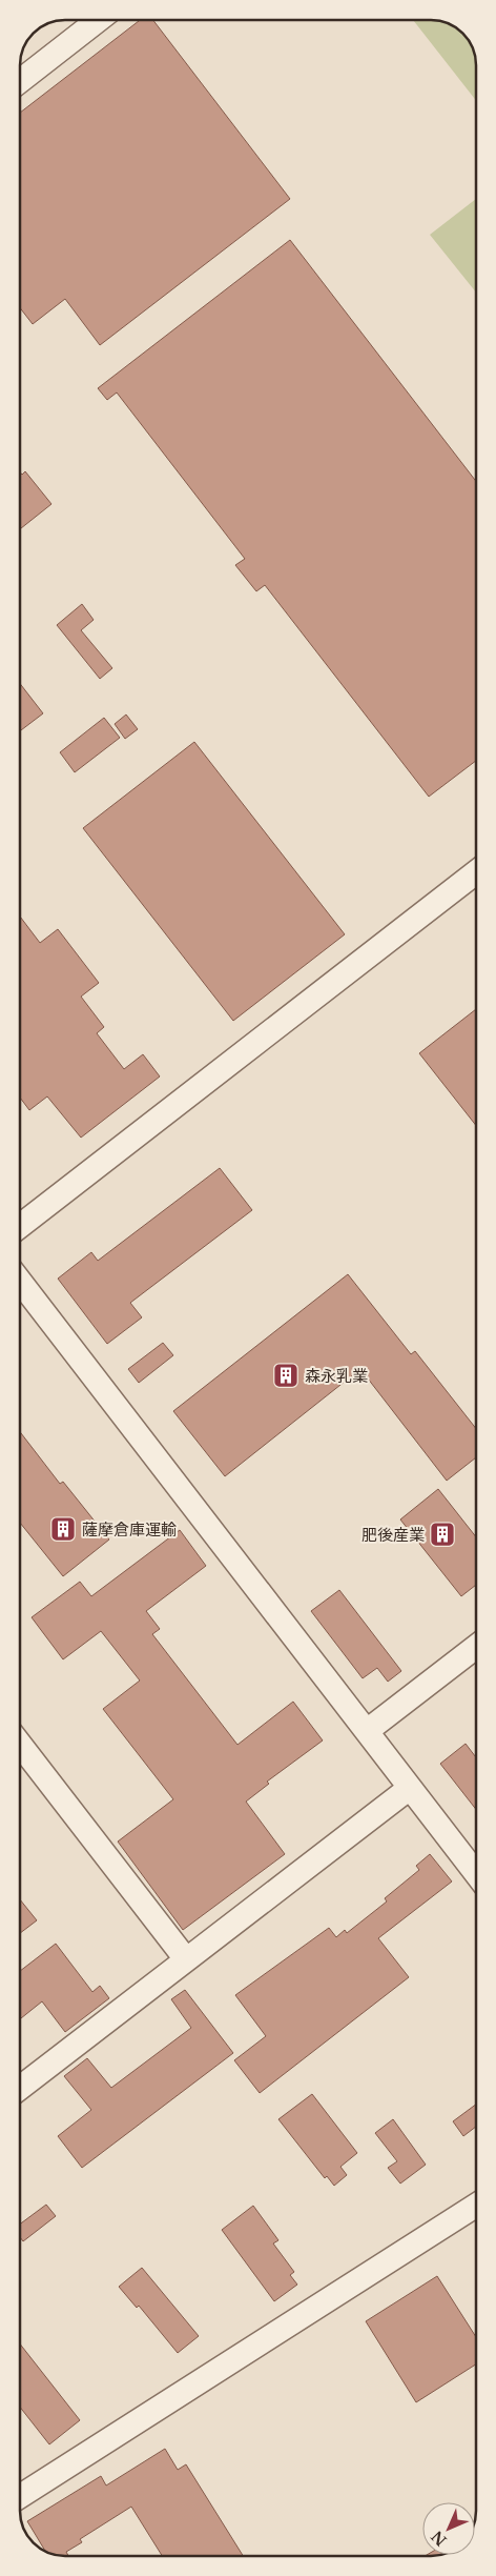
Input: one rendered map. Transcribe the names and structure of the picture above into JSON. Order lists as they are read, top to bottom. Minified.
{"places":{"building":["森永乳業","薩摩倉庫運輸","肥後産業"]},"north":"bottom left"}
